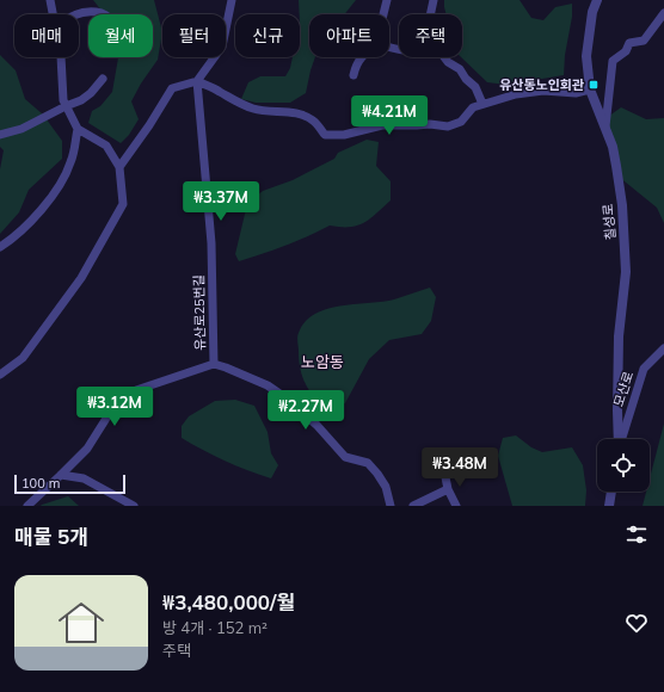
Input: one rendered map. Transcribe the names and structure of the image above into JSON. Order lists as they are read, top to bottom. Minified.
{"streets":{"street":["칠성로","유산로25번길","모산로"]},"districts":["노암동"],"places":{"transit":["유산동노인회관"]},"scale_bar":"100 m","page":{"chip":["매매","월세","필터","신규","아파트","주택"],"price":["₩4.21M","₩3.37M","₩3.12M","₩2.27M","₩3.48M"],"scale":"100 m","heading":"매물 5개","list":[{"name":"₩3,480,000/월","note":"방 4개 · 152 m² · 주택"}]}}
